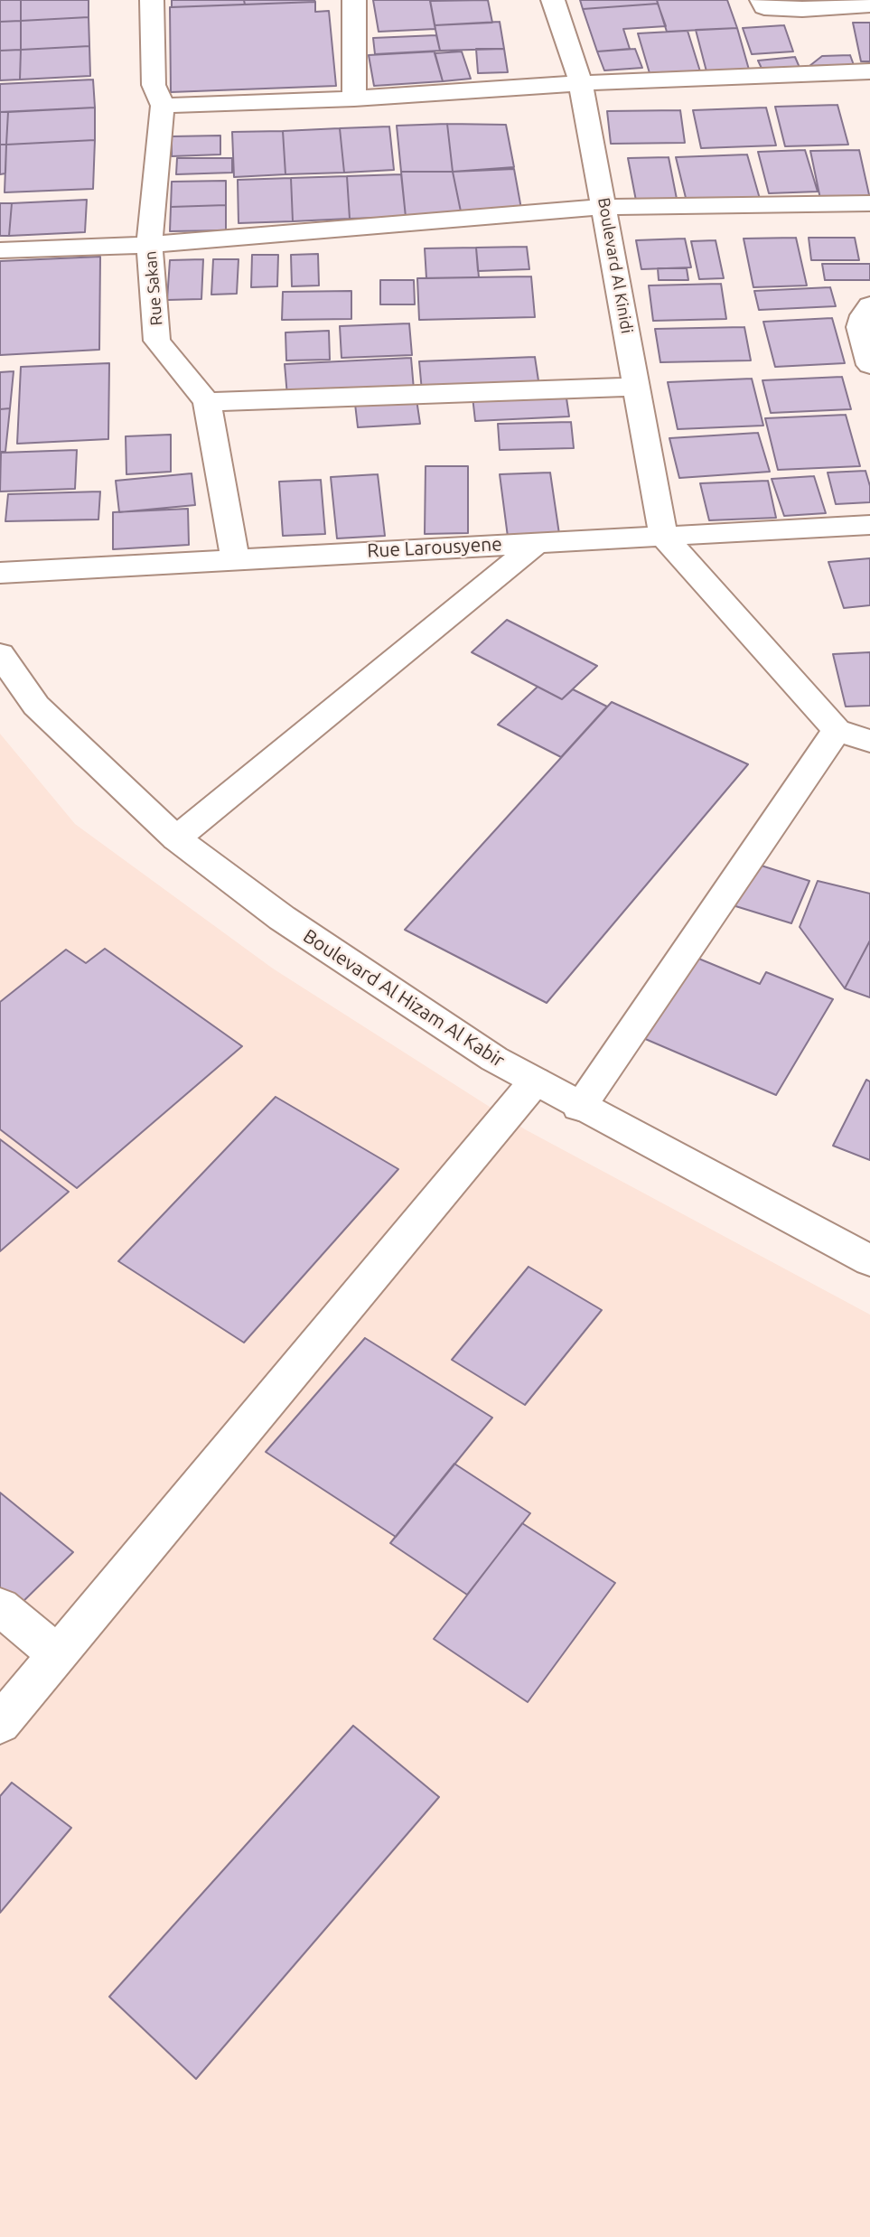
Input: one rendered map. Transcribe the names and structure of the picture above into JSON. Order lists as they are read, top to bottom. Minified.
{"streets":{"street":["Boulevard Al Kinidi","Rue Sakan","Rue Larousyene","Boulevard Al Hizam Al Kabir"]},"crossings":[["Boulevard Al Kinidi","Rue Larousyene"],["Rue Sakan","Rue Larousyene"]]}
